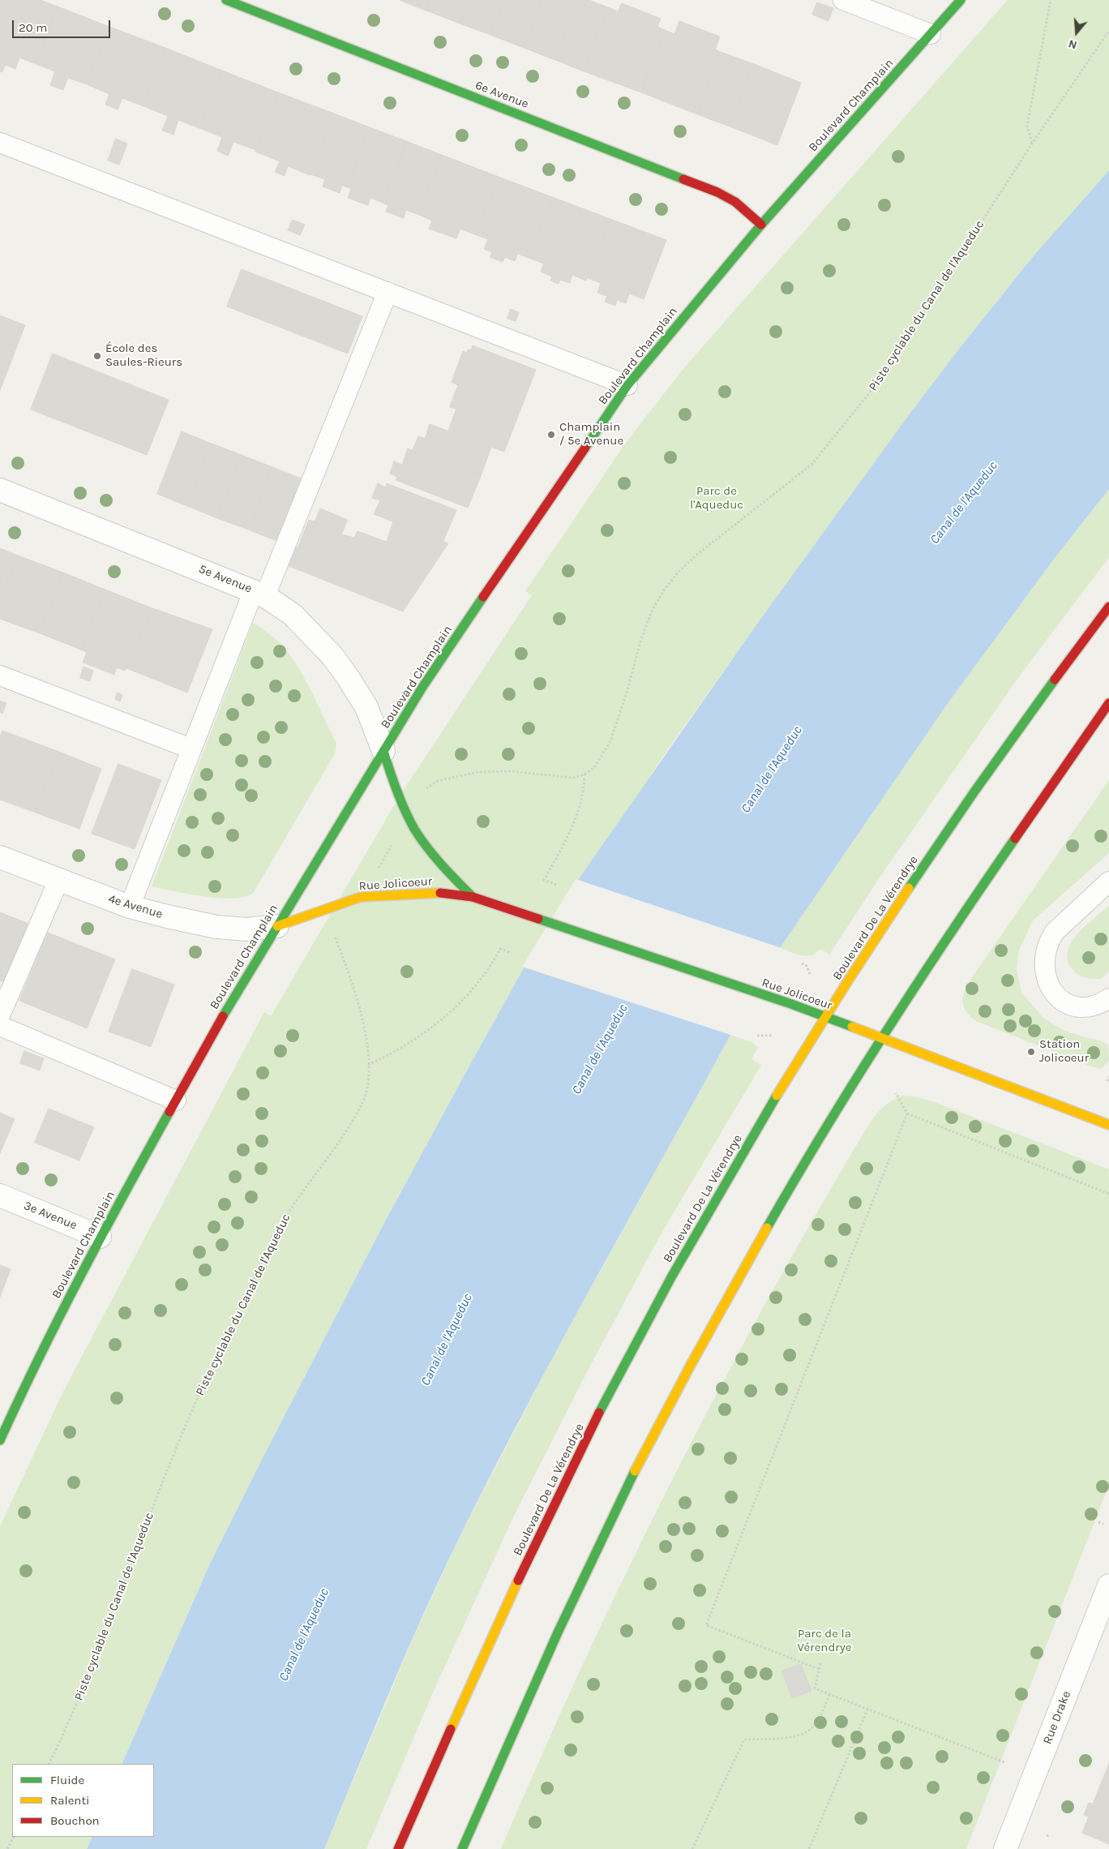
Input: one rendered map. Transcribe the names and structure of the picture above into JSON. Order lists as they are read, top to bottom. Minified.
{"streets":{"main road":["6e Avenue","Boulevard Champlain","Rue Jolicoeur","Boulevard De La Vérendrye"],"street":["5e Avenue","4e Avenue","3e Avenue","Rue Drake"],"path":["Piste cyclable du Canal de l'Aqueduc"]},"crossings":[["6e Avenue","Boulevard Champlain"],["Boulevard Champlain","5e Avenue"],["Boulevard Champlain","Rue Jolicoeur"],["Boulevard Champlain","4e Avenue"],["Boulevard Champlain","3e Avenue"],["Piste cyclable du Canal de l'Aqueduc","Rue Jolicoeur"],["5e Avenue","Rue Jolicoeur"],["Rue Jolicoeur","4e Avenue"],["Rue Jolicoeur","Boulevard De La Vérendrye"]],"water":["Canal de l'Aqueduc"],"parks":["Parc de l'Aqueduc","Parc de la Vérendrye"],"places":["École des Saules-Rieurs","Champlain / 5e Avenue","Station Jolicoeur"],"legend":["Fluide","Ralenti","Bouchon"],"scale_bar":"20 m","north":"bottom"}
